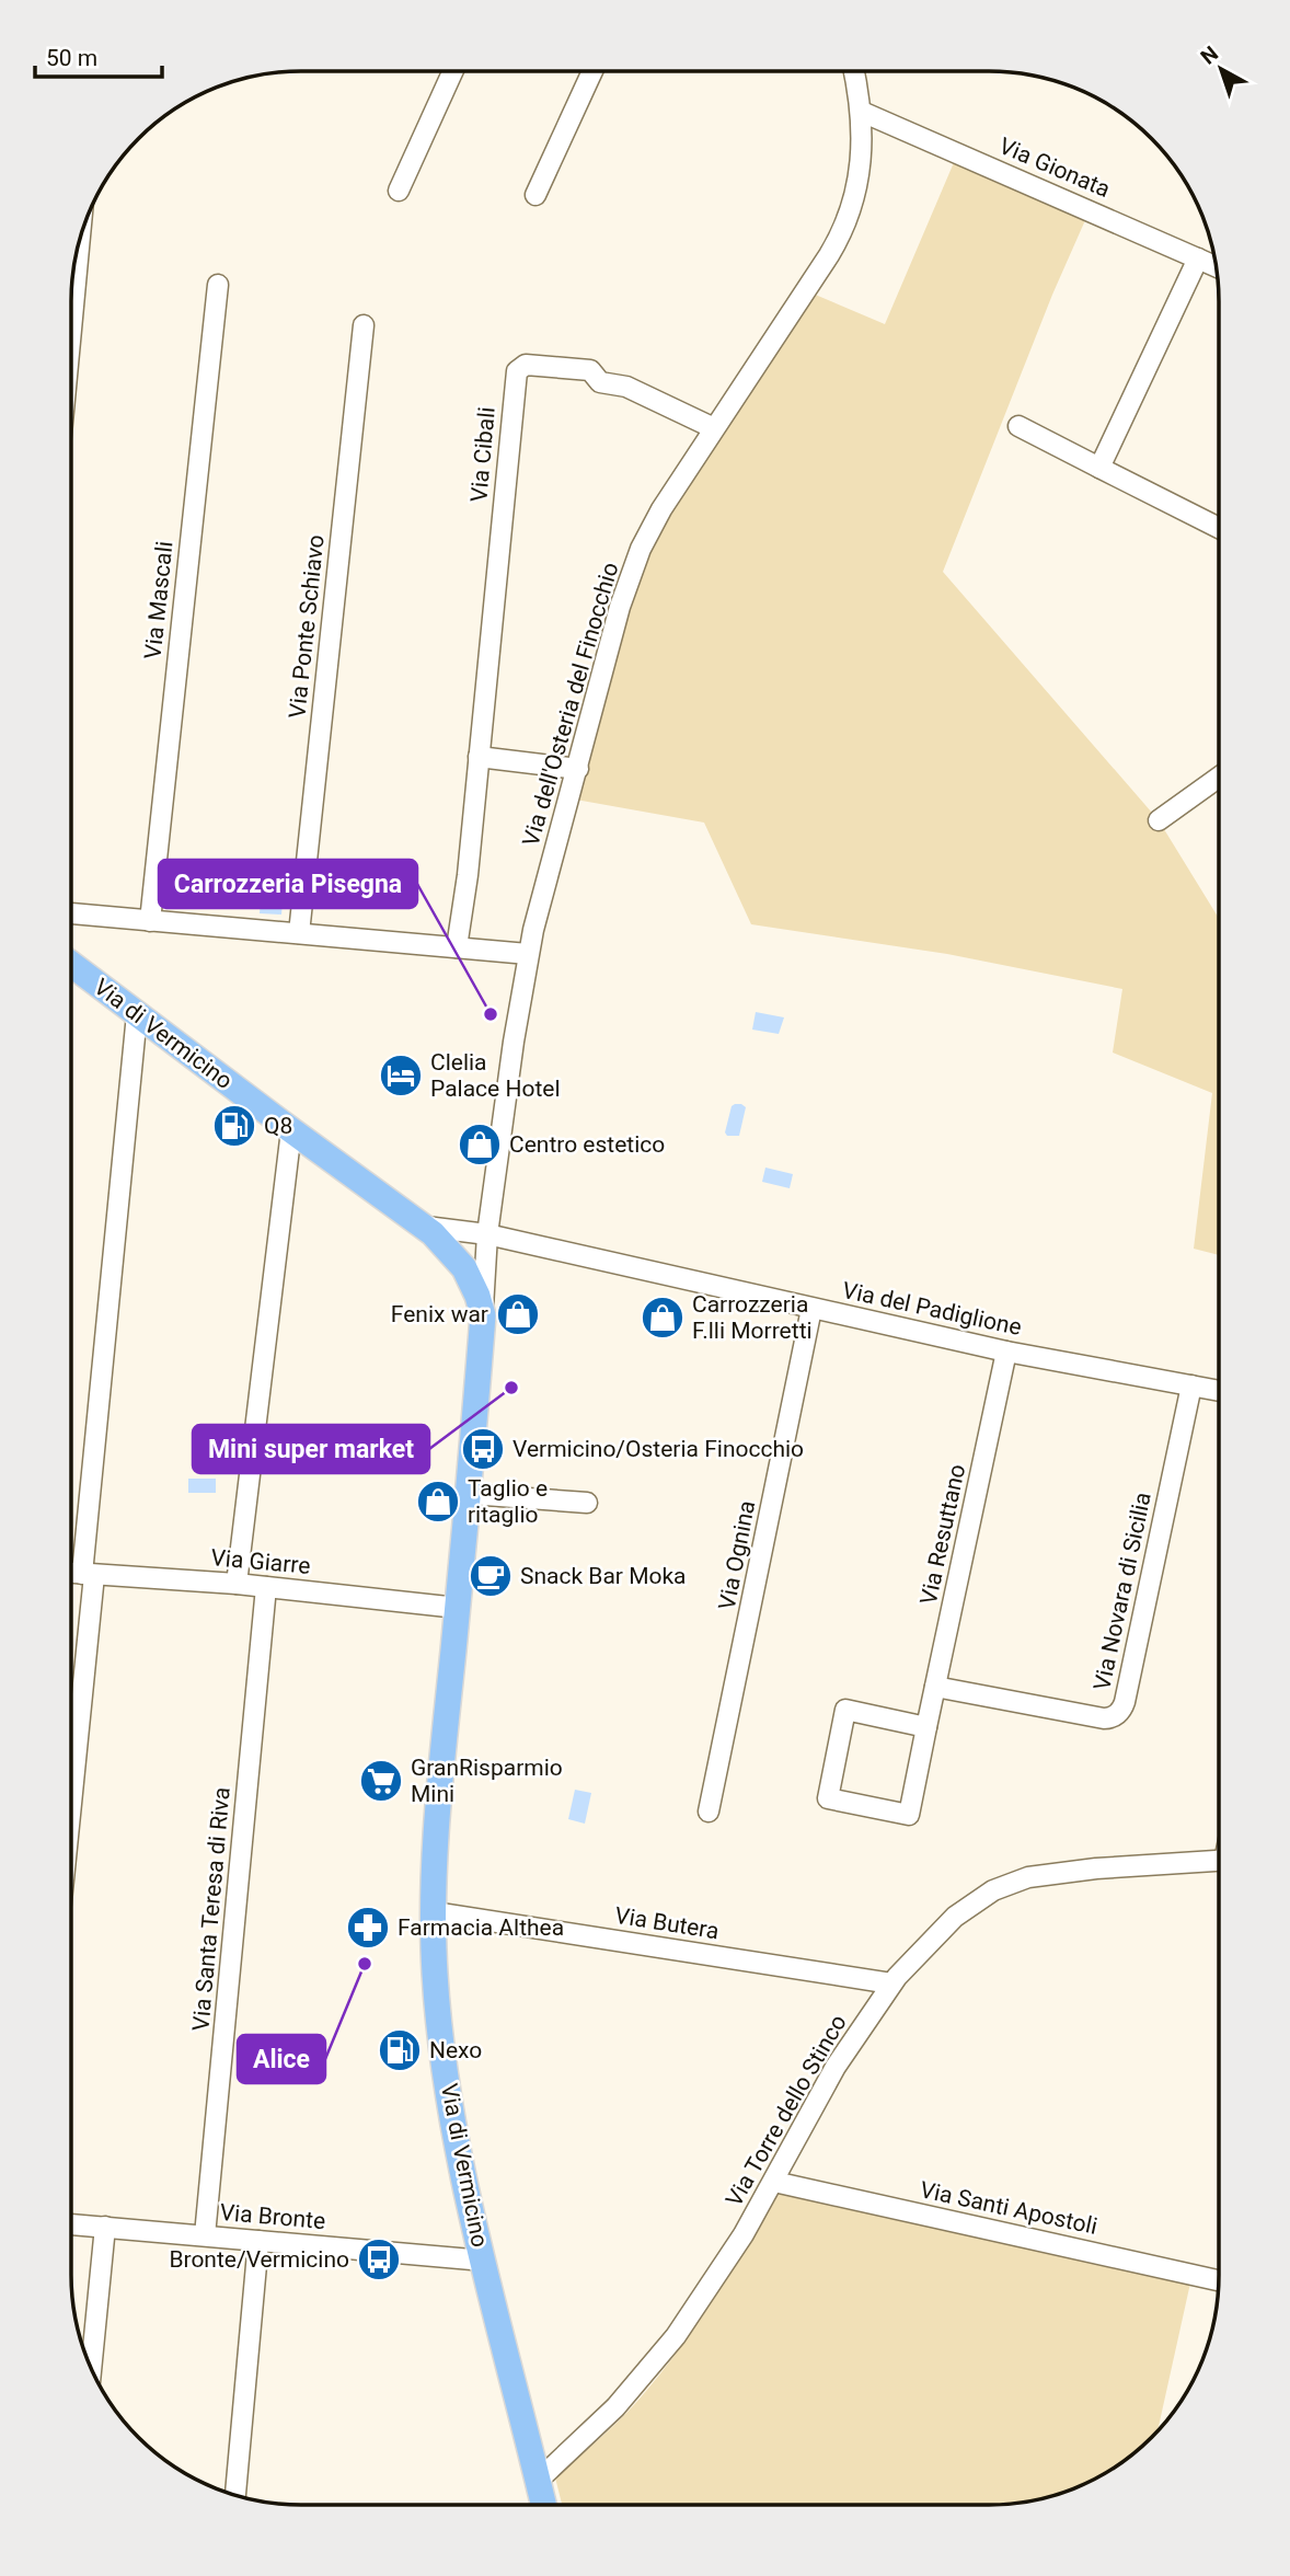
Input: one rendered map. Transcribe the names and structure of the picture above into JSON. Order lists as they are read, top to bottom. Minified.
{"streets":{"main road":["Via di Vermicino"],"street":["Via Gionata","Via Cibali","Via Mascali","Via Ponte Schiavo","Via dell'Osteria del Finocchio","Via del Padiglione","Via Resuttano","Via Ognina","Via Giarre","Via Novara di Sicilia","Via Santa Teresa di Riva","Via Butera","Via Torre dello Stinco","Via Santi Apostoli","Via Bronte"]},"crossings":[["Via Gionata","Via dell'Osteria del Finocchio"],["Via Cibali","Via dell'Osteria del Finocchio"],["Via dell'Osteria del Finocchio","Via di Vermicino"],["Via dell'Osteria del Finocchio","Via del Padiglione"],["Via di Vermicino","Via del Padiglione"],["Via di Vermicino","Via Giarre"],["Via di Vermicino","Via Butera"],["Via di Vermicino","Via Torre dello Stinco"],["Via di Vermicino","Via Bronte"],["Via del Padiglione","Via Resuttano"],["Via del Padiglione","Via Ognina"],["Via del Padiglione","Via Novara di Sicilia"],["Via Resuttano","Via Novara di Sicilia"],["Via Giarre","Via Santa Teresa di Riva"],["Via Santa Teresa di Riva","Via Bronte"],["Via Butera","Via Torre dello Stinco"],["Via Torre dello Stinco","Via Santi Apostoli"]],"places":{"other":["Carrozzeria Pisegna","Mini super market","Alice"],"hotel":["Clelia Palace Hotel"],"fuel station":["Q8","Nexo"],"shop":["Centro estetico","Fenix war","Carrozzeria F.lli Morretti","Taglio e ritaglio"],"bus stop":["Vermicino/Osteria Finocchio","Bronte/Vermicino"],"cafe":["Snack Bar Moka"],"supermarket":["GranRisparmio Mini"],"pharmacy":["Farmacia Althea"]},"scale_bar":"50 m","north":"top left"}
